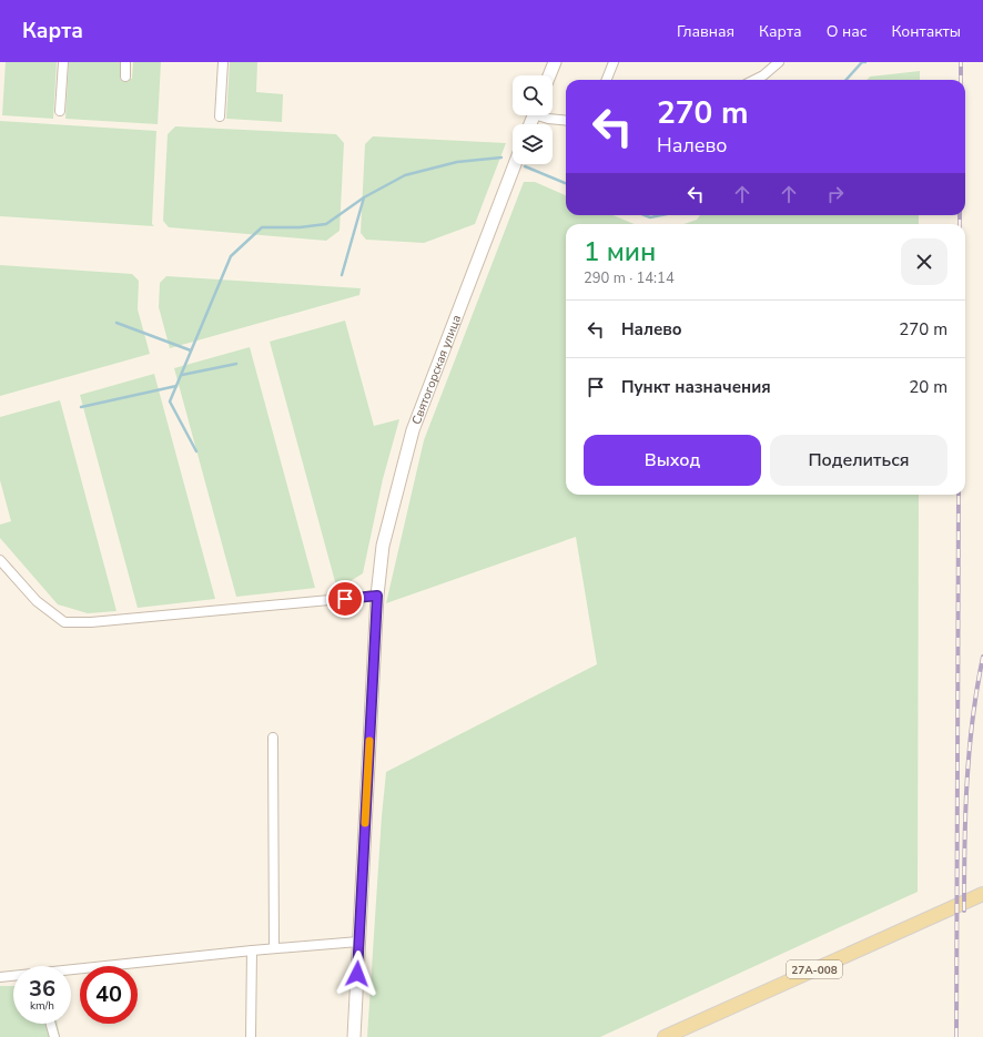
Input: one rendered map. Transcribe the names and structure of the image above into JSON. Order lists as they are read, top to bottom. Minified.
{"streets":{"main road":["27А-008"],"street":["Святогорская улица"]},"page":{"header":"Карта","nav":["Главная","Карта","О нас","Контакты"],"turn":["270 m","Налево"],"heading":["1 мин","290 m · 14:14"],"list":[{"name":"Налево","value":"270 m"},{"name":"Пункт назначения","value":"20 m"}],"buttons":["Выход","Поделиться"],"speed":"36 km/h","limit":"40"}}
